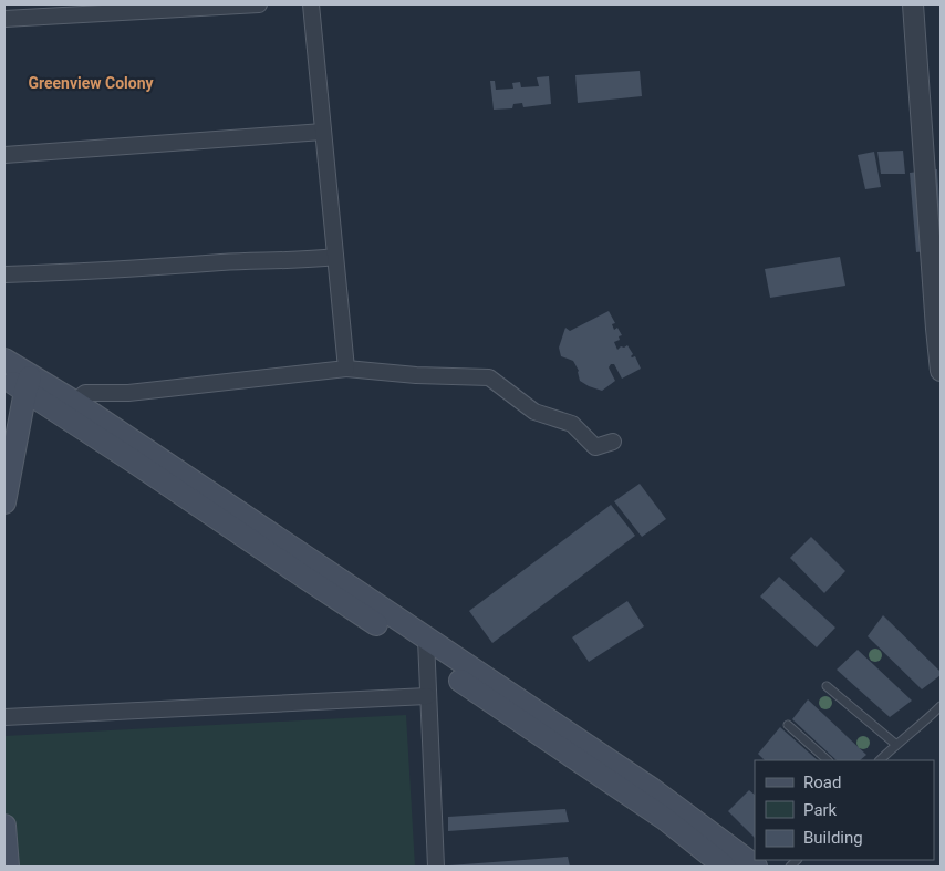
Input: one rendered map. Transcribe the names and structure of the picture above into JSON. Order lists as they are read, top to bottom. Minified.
{"districts":["Greenview Colony"],"legend":["Road","Park","Building"]}
